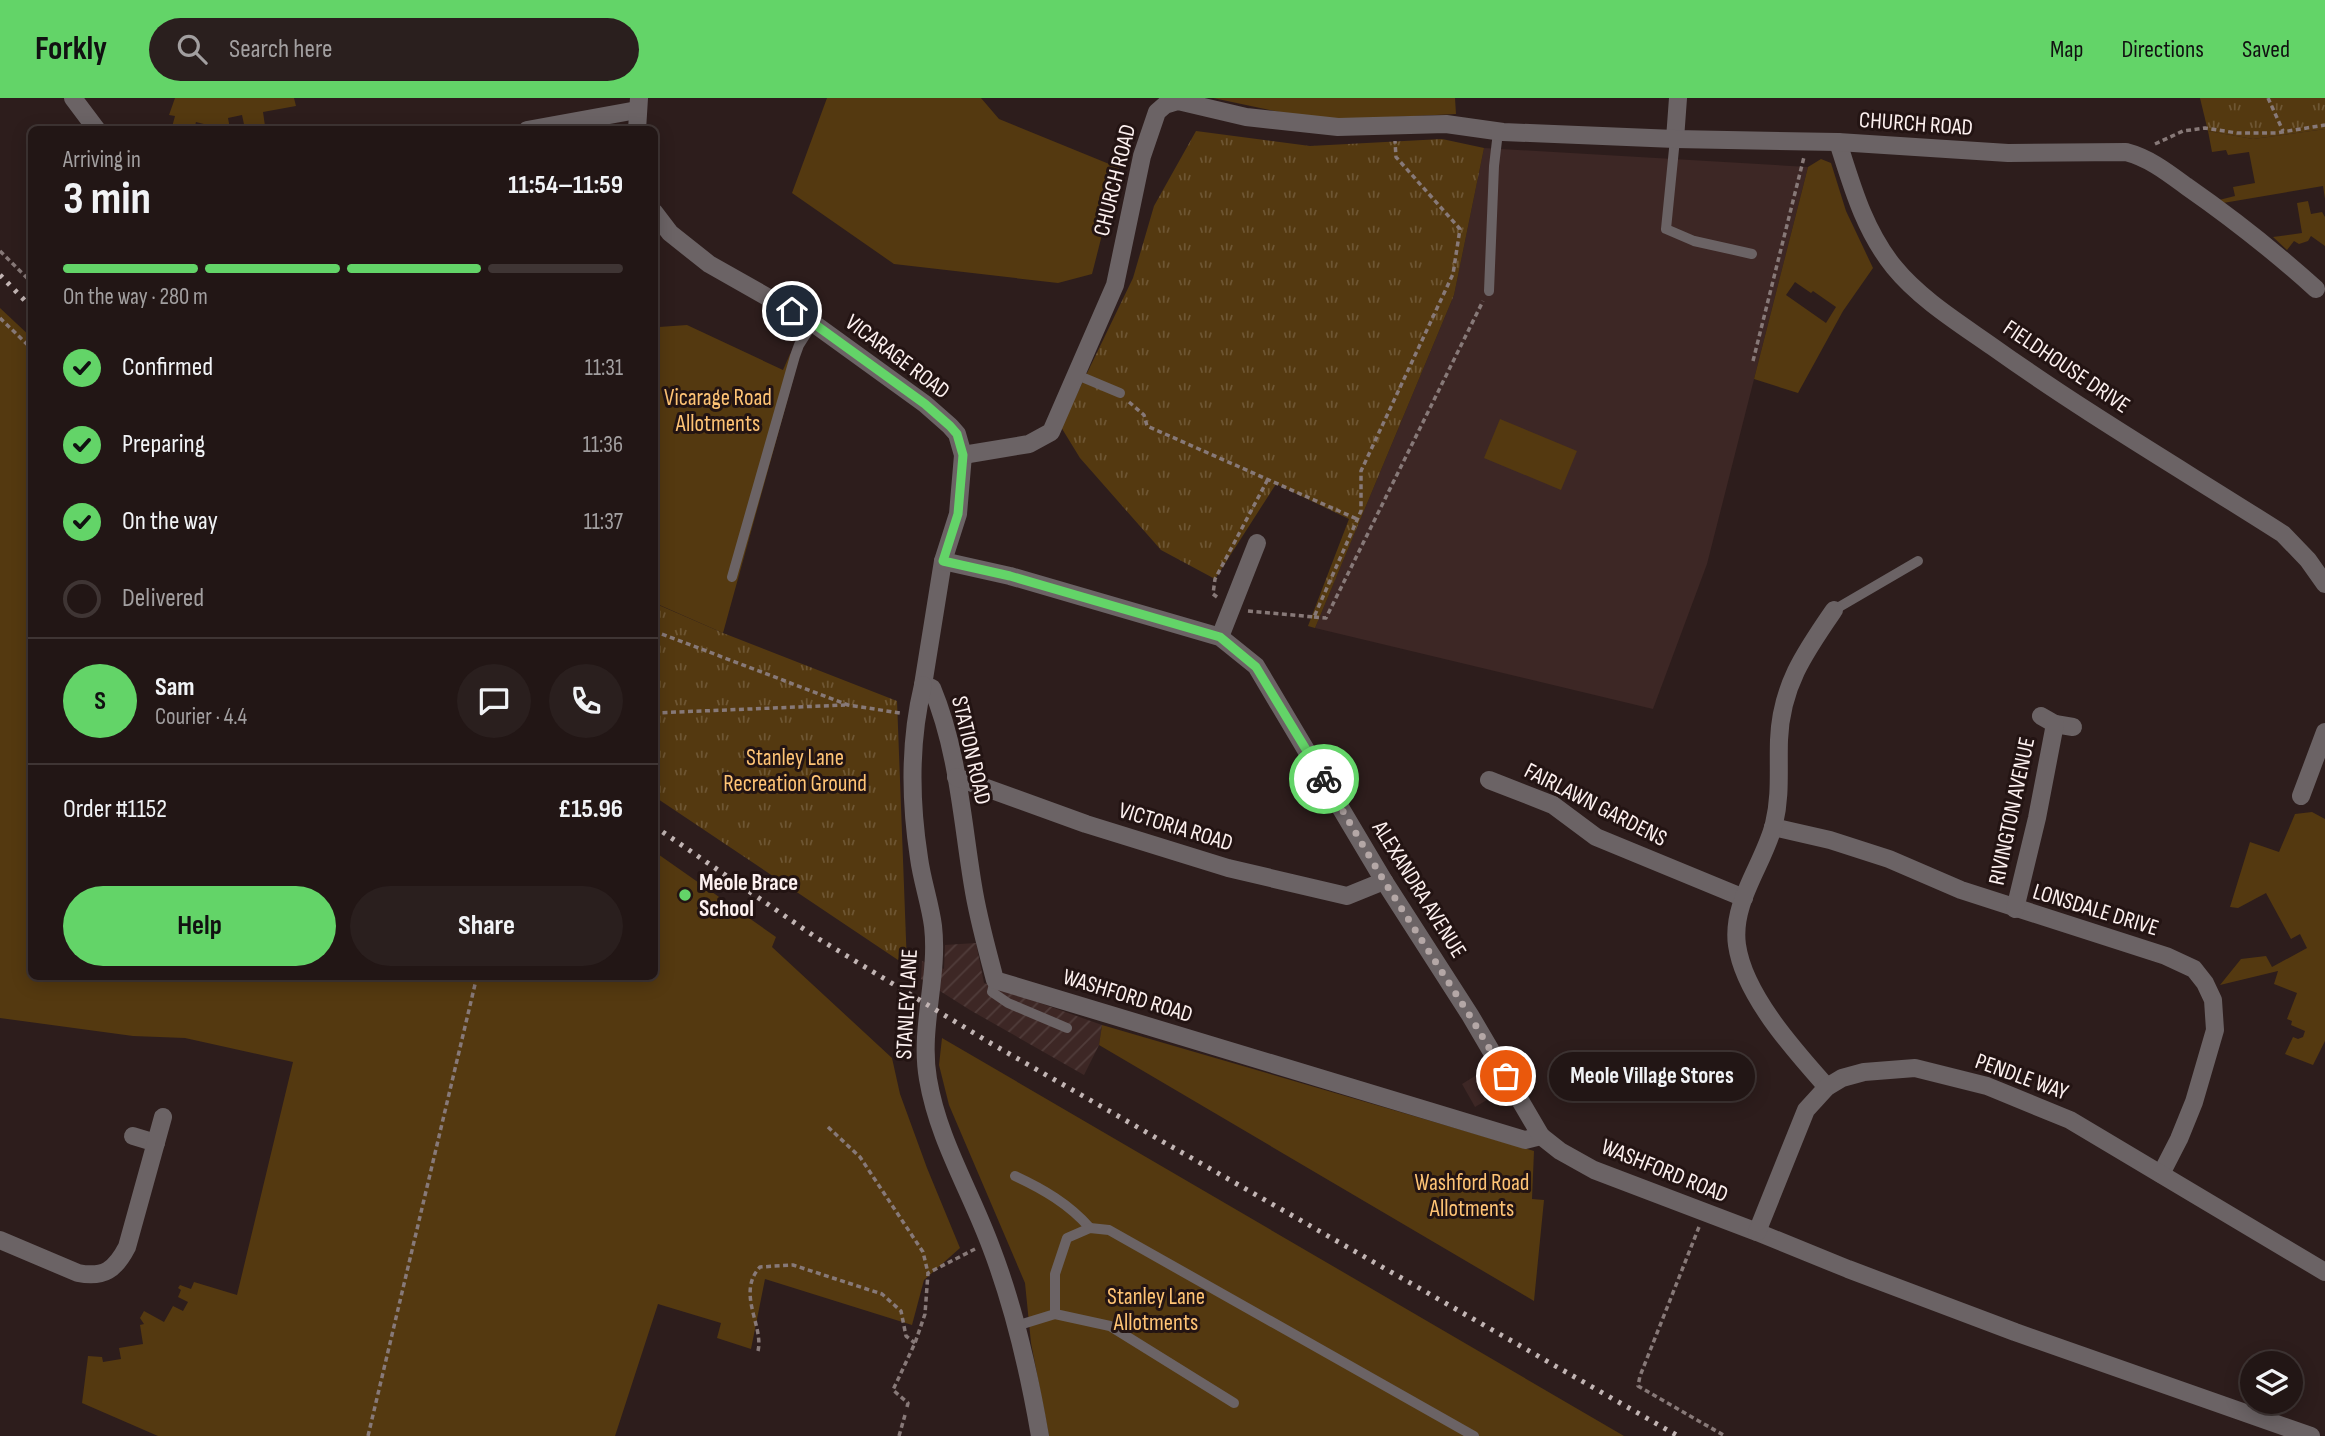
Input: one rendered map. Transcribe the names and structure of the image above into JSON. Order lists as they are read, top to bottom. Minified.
{"streets":{"street":["CHURCH ROAD","VICARAGE ROAD","FIELDHOUSE DRIVE","STATION ROAD","FAIRLAWN GARDENS","RIVINGTON AVENUE","VICTORIA ROAD","ALEXANDRA AVENUE","LONSDALE DRIVE","WASHFORD ROAD","STANLEY LANE","PENDLE WAY"]},"crossings":[["CHURCH ROAD","VICARAGE ROAD"],["CHURCH ROAD","FIELDHOUSE DRIVE"],["CHURCH ROAD","STATION ROAD"],["VICARAGE ROAD","STATION ROAD"],["STATION ROAD","VICTORIA ROAD"],["STATION ROAD","ALEXANDRA AVENUE"],["STATION ROAD","WASHFORD ROAD"],["STATION ROAD","STANLEY LANE"],["RIVINGTON AVENUE","LONSDALE DRIVE"],["VICTORIA ROAD","ALEXANDRA AVENUE"],["ALEXANDRA AVENUE","WASHFORD ROAD"],["LONSDALE DRIVE","PENDLE WAY"],["WASHFORD ROAD","PENDLE WAY"]],"parks":["Vicarage Road Allotments","Stanley Lane Recreation Ground","Washford Road Allotments","Stanley Lane Allotments"],"places":["Meole Brace School","Meole Village Stores"],"page":{"header":"Forkly","search":"Search here","nav":["Map","Directions","Saved"],"heading":["3 min","Arriving in","11:54–11:59"],"panel":["Sam","Courier · 4.4","Order #1152","£15.96"],"bar":"On the way · 280 m","list":[["Confirmed","11:31"],["Preparing","11:36"],["On the way","11:37"],"Delivered"],"round":"S","buttons":["Help","Share"],"bubble":"Meole Village Stores"}}
